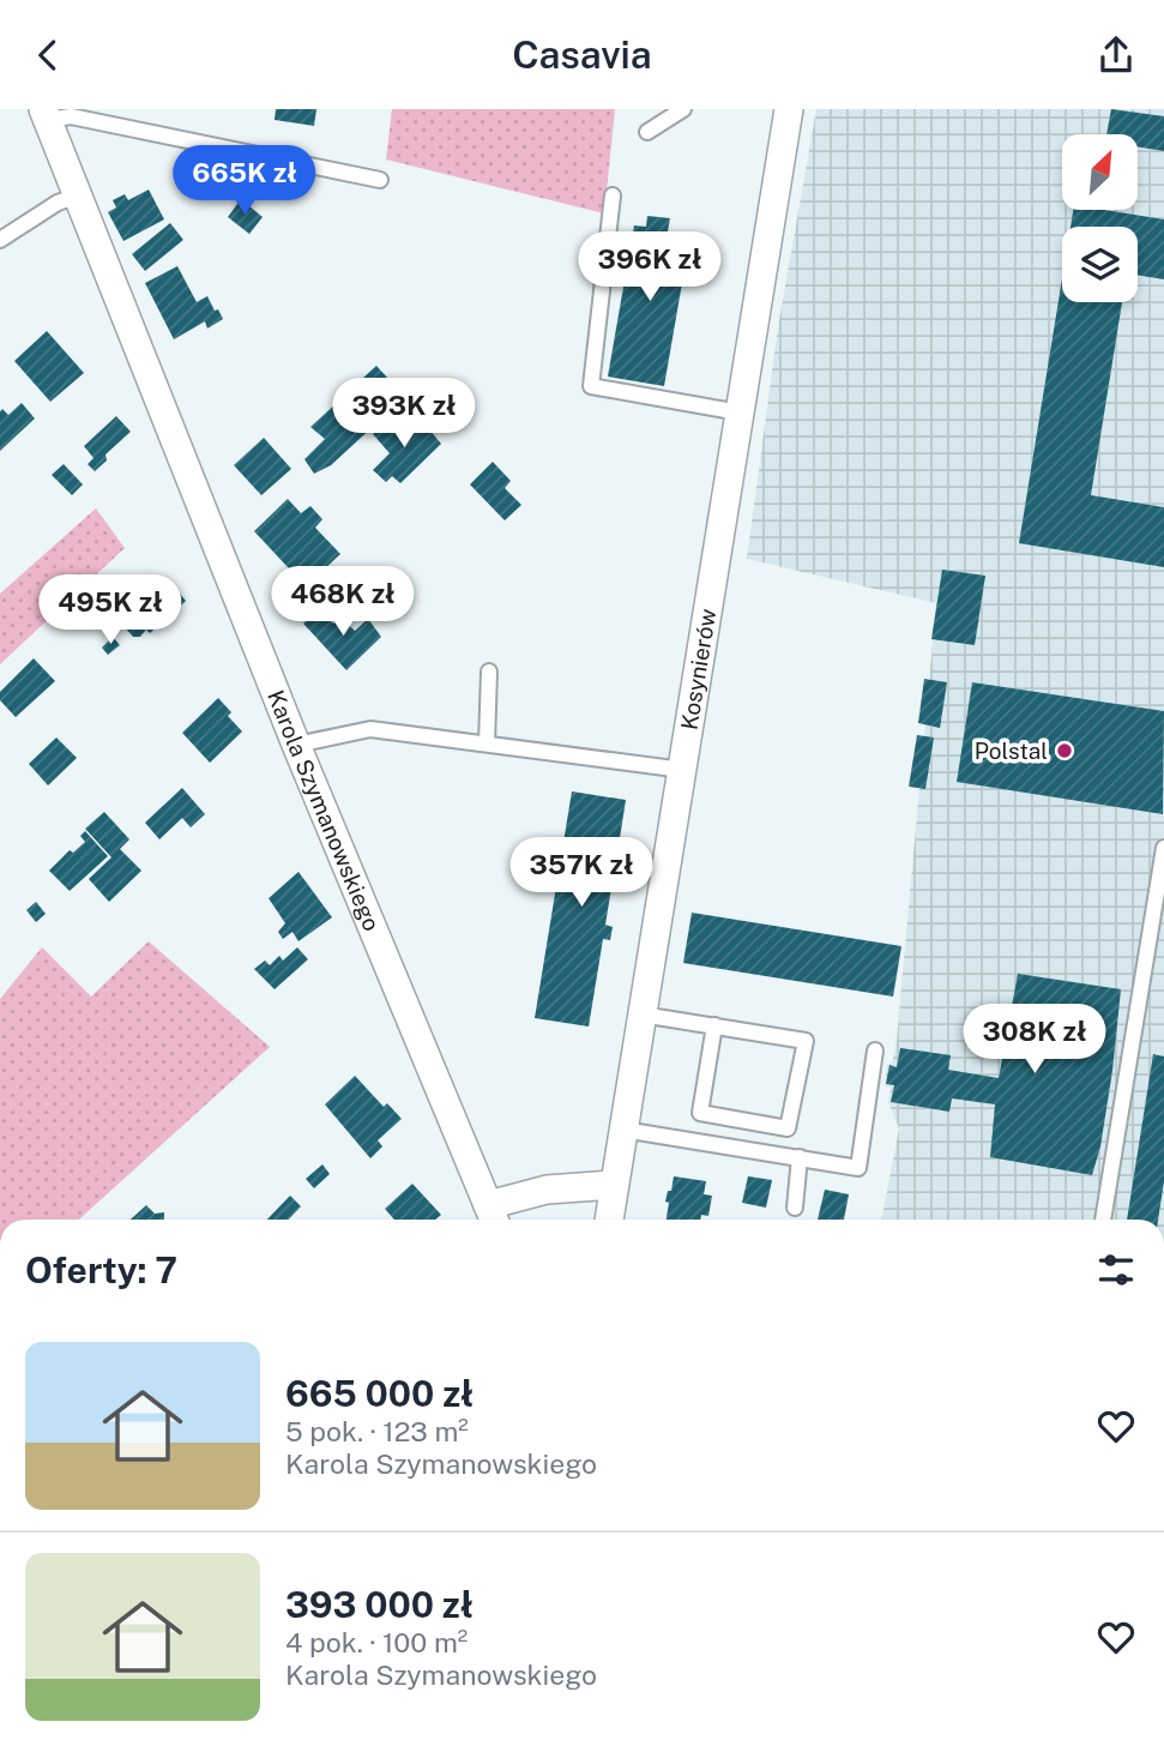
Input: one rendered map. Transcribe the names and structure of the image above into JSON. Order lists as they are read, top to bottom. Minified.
{"streets":{"street":["Kosynierów","Karola Szymanowskiego"]},"places":["Polstal"],"north":"top right","page":{"header":"Casavia","price":["665K zł","396K zł","393K zł","468K zł","495K zł","357K zł","308K zł"],"heading":"Oferty: 7","list":[{"name":"665 000 zł","note":"5 pok. · 123 m² · Karola Szymanowskiego"},{"name":"393 000 zł","note":"4 pok. · 100 m² · Karola Szymanowskiego"}]}}
